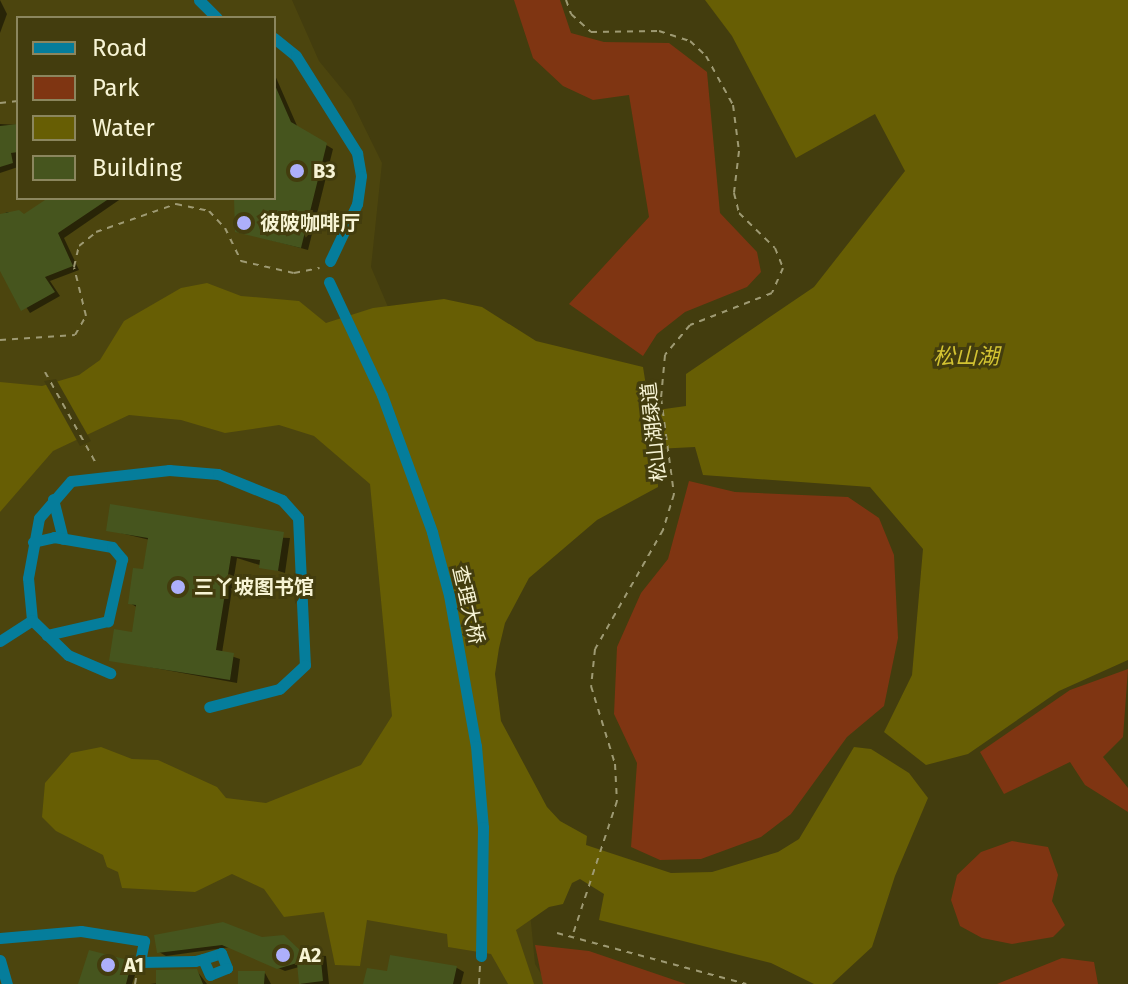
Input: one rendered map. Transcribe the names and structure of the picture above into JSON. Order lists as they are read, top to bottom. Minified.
{"streets":{"street":["查理大桥"],"path":["松山湖绿道"]},"water":["松山湖"],"places":["B3","彼陂咖啡厅","三丫坡图书馆","A2","A1"],"legend":["Road","Park","Water","Building"]}
